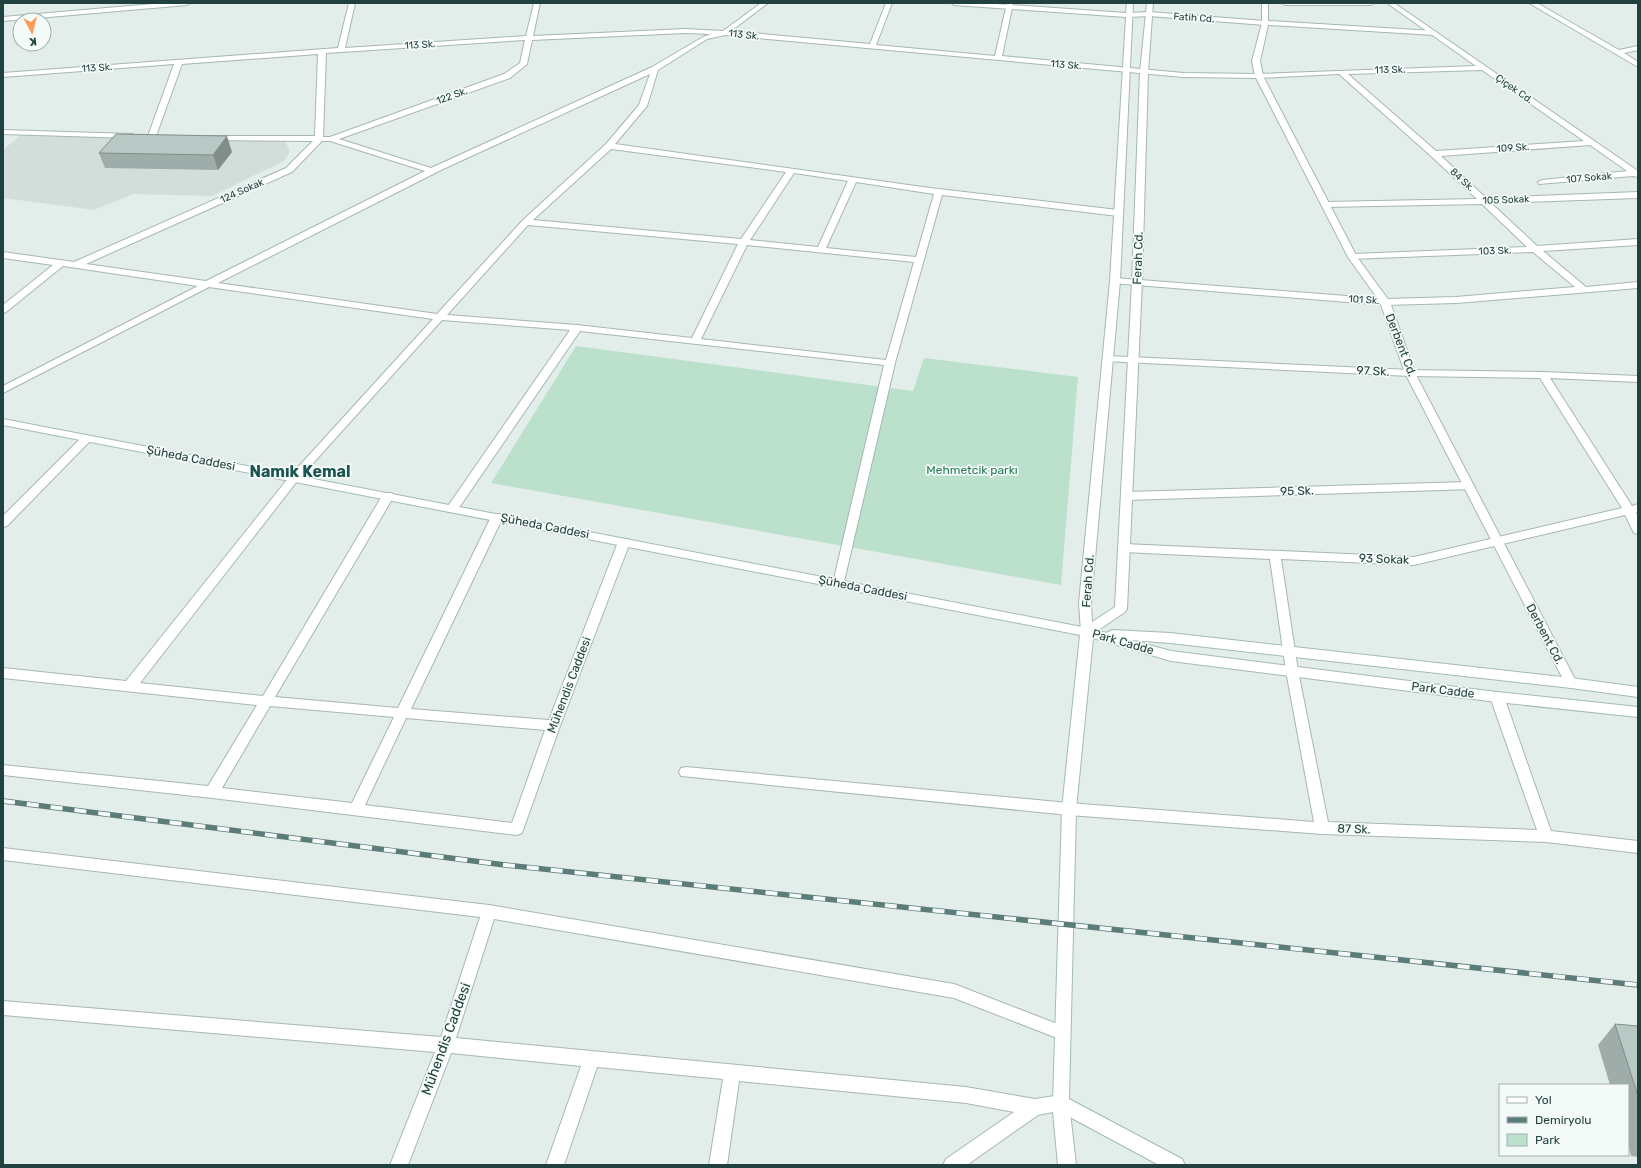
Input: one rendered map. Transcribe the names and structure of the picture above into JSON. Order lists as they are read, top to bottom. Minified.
{"streets":{"street":["Fatih Cd.","113 Sk.","Çiçek Cd.","122 Sk.","109 Sk.","107 Sokak","84 Sk.","124 Sokak","105 Sokak","103 Sk.","Ferah Cd.","101 Sk.","Derbent Cd.","97 Sk.","Şüheda Caddesi","95 Sk.","93 Sokak","Park Cadde","Mühendis Caddesi","87 Sk."]},"crossings":[["Fatih Cd.","Çiçek Cd."],["Fatih Cd.","Ferah Cd."],["Fatih Cd.","Derbent Cd."],["113 Sk.","Çiçek Cd."],["113 Sk.","122 Sk."],["113 Sk.","84 Sk."],["113 Sk.","Ferah Cd."],["113 Sk.","Derbent Cd."],["Çiçek Cd.","109 Sk."],["Çiçek Cd.","107 Sokak"],["122 Sk.","124 Sokak"],["109 Sk.","84 Sk."],["84 Sk.","105 Sokak"],["84 Sk.","103 Sk."],["84 Sk.","101 Sk."],["105 Sokak","Derbent Cd."],["103 Sk.","Derbent Cd."],["Ferah Cd.","101 Sk."],["Ferah Cd.","97 Sk."],["Ferah Cd.","Şüheda Caddesi"],["Ferah Cd.","95 Sk."],["Ferah Cd.","93 Sokak"],["Ferah Cd.","Park Cadde"],["101 Sk.","Derbent Cd."],["Derbent Cd.","97 Sk."],["Derbent Cd.","95 Sk."],["Derbent Cd.","93 Sokak"],["Derbent Cd.","Park Cadde"],["Şüheda Caddesi","Park Cadde"],["Şüheda Caddesi","Mühendis Caddesi"]],"districts":["Namık Kemal"],"parks":["Mehmetcik parkı"],"legend":["Yol","Demiryolu","Park"],"north":"bottom"}
